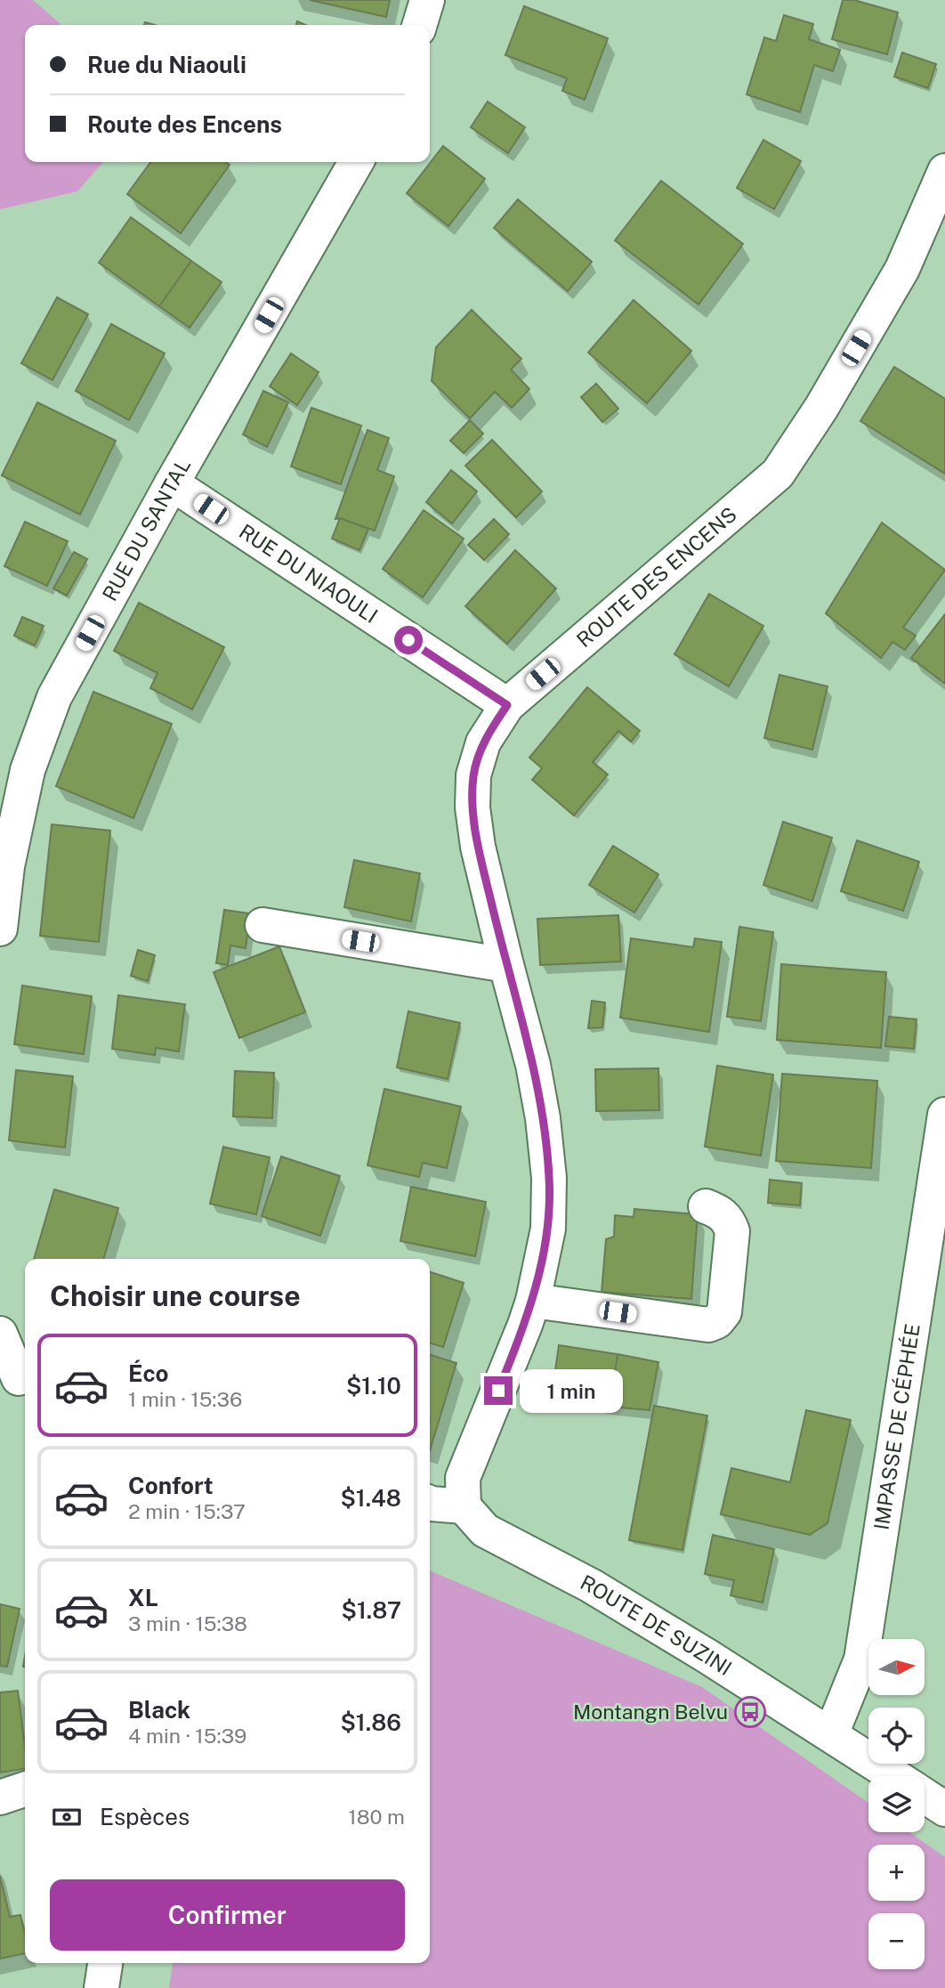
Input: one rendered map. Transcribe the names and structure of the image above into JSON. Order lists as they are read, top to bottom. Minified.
{"streets":{"street":["RUE DU SANTAL","RUE DU NIAOULI","ROUTE DES ENCENS","IMPASSE DE CÉPHÉE","ROUTE DE SUZINI"]},"crossings":[["RUE DU SANTAL","RUE DU NIAOULI"],["RUE DU NIAOULI","ROUTE DES ENCENS"],["ROUTE DES ENCENS","ROUTE DE SUZINI"],["IMPASSE DE CÉPHÉE","ROUTE DE SUZINI"]],"places":{"bus stop":["Montangn Belvu"]},"north":"right","page":{"banner":["Rue du Niaouli","Route des Encens"],"heading":"Choisir une course","list":[{"name":"Éco","note":"1 min · 15:36","value":"$1.10"},{"name":"Confort","note":"2 min · 15:37","value":"$1.48"},{"name":"XL","note":"3 min · 15:38","value":"$1.87"},{"name":"Black","note":"4 min · 15:39","value":"$1.86"}],"bubble":"1 min","map_buttons":["+","−"],"pay":["Espèces","180 m"],"buttons":"Confirmer"}}
